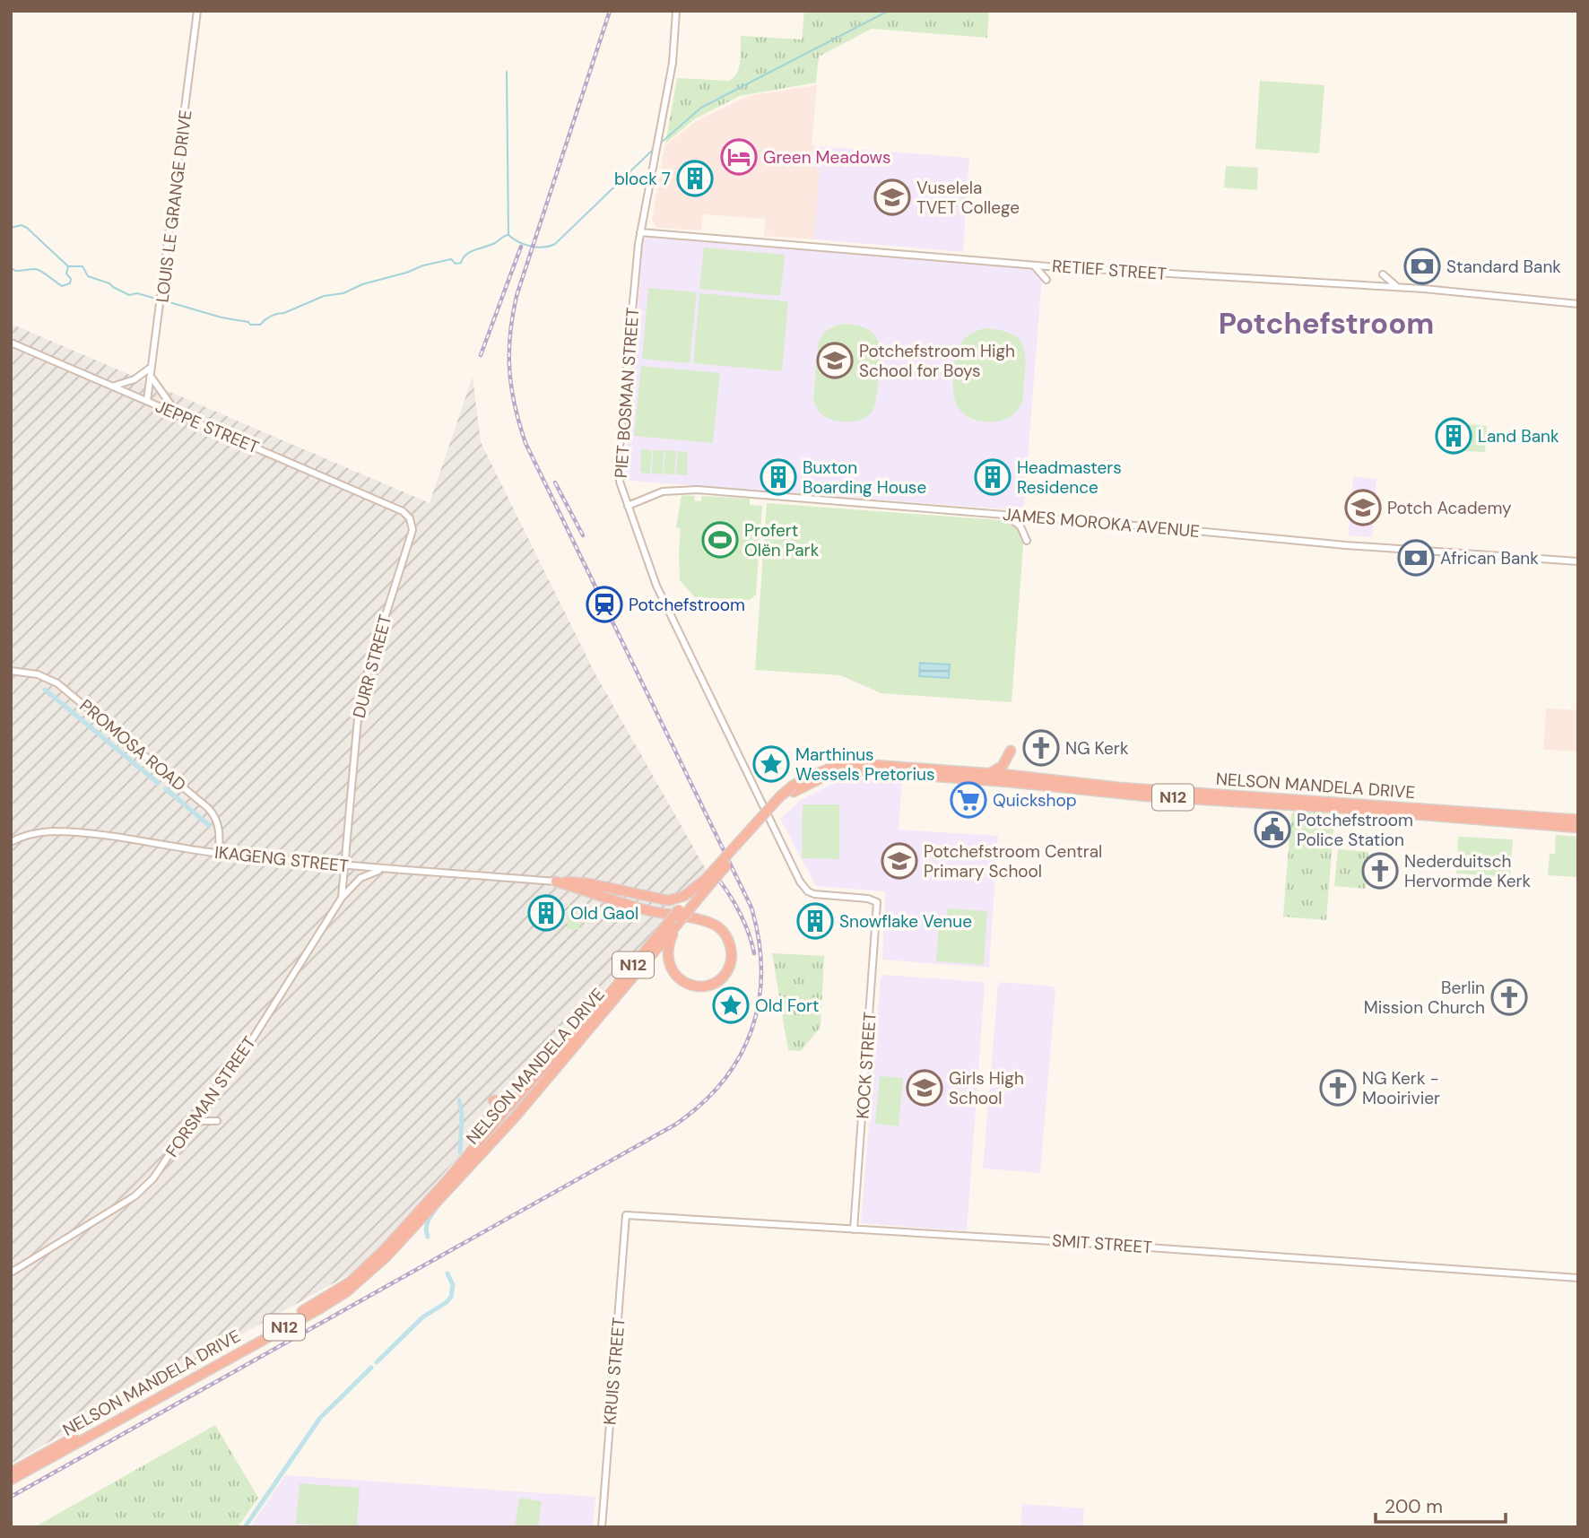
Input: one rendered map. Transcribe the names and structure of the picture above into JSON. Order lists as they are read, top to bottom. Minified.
{"streets":{"highway":["NELSON MANDELA DRIVE","N12"],"street":["LOUIS LE GRANGE DRIVE","RETIEF STREET","PIET BOSMAN STREET","JEPPE STREET","JAMES MOROKA AVENUE","DURR STREET","PROMOSA ROAD","IKAGENG STREET","KOCK STREET","FORSMAN STREET","SMIT STREET","KRUIS STREET"]},"crossings":[["LOUIS LE GRANGE DRIVE","JEPPE STREET"],["RETIEF STREET","PIET BOSMAN STREET"],["PIET BOSMAN STREET","JAMES MOROKA AVENUE"],["PIET BOSMAN STREET","KOCK STREET"],["JEPPE STREET","DURR STREET"],["DURR STREET","IKAGENG STREET"],["DURR STREET","FORSMAN STREET"],["PROMOSA ROAD","IKAGENG STREET"],["IKAGENG STREET","FORSMAN STREET"],["KOCK STREET","SMIT STREET"],["SMIT STREET","KRUIS STREET"]],"districts":["Potchefstroom"],"places":{"hotel":["Green Meadows"],"building":["block 7","Land Bank","Buxton Boarding House","Headmasters Residence","Old Gaol","Snowflake Venue"],"school or university":["Vuselela TVET College","Potchefstroom High School for Boys","Potch Academy","Potchefstroom Central Primary School","Girls High School"],"bank":["Standard Bank","African Bank"],"sports":["Profert Olën Park"],"station":["Potchefstroom"],"church":["NG Kerk","Nederduitsch Hervormde Kerk","Berlin Mission Church","NG Kerk - Mooirivier"],"place":["Marthinus Wessels Pretorius","Old Fort"],"supermarket":["Quickshop"],"public building":["Potchefstroom Police Station"]},"scale_bar":"200 m"}
